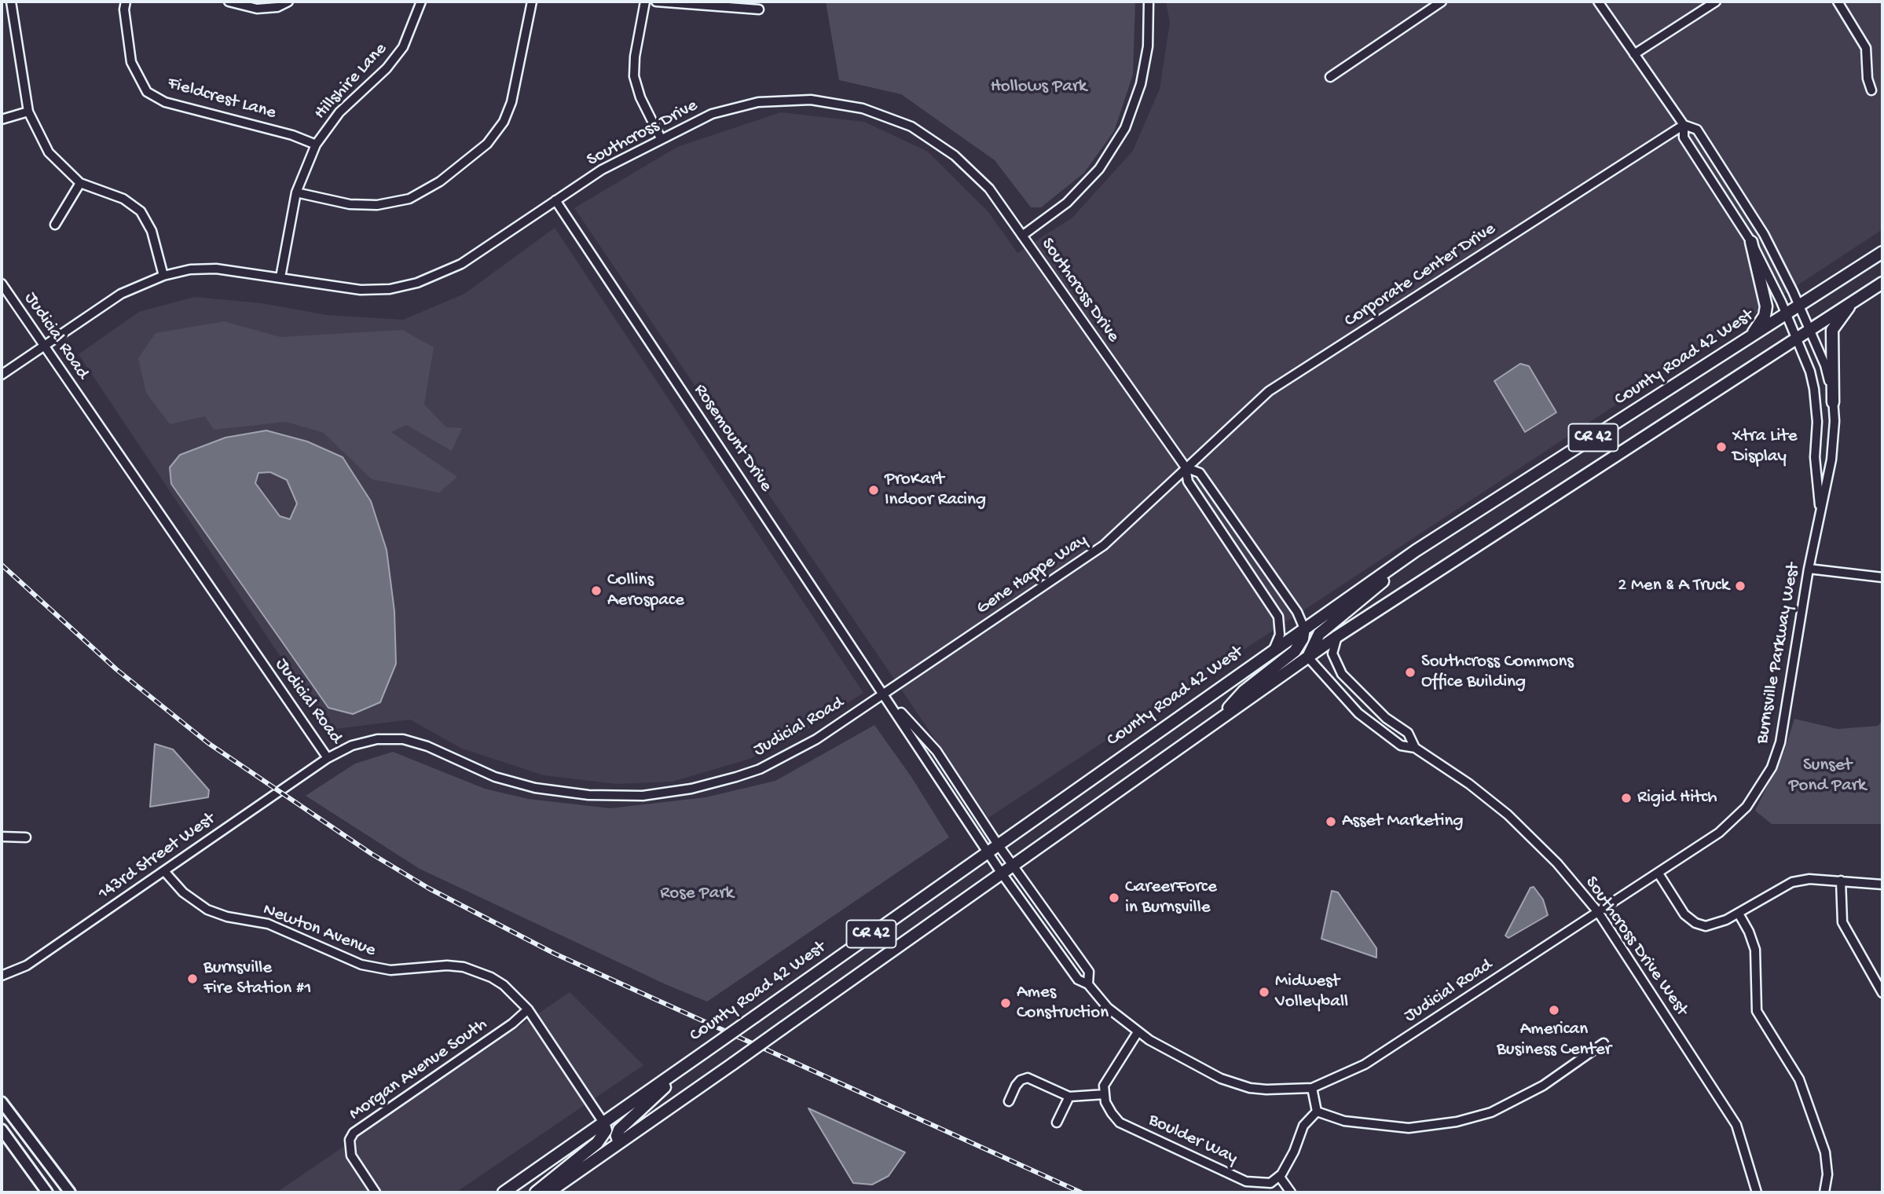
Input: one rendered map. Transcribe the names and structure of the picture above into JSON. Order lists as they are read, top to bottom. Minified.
{"streets":{"highway":["County Road 42 West","CR 42"],"street":["Hillshire Lane","Fieldcrest Lane","Southcross Drive","Corporate Center Drive","Judicial Road","Rosemount Drive","Gene Happe Way","Burnsville Parkway West","143rd Street West","Newton Avenue","Southcross Drive West","Morgan Avenue South","Boulder Way"]},"crossings":[["Hillshire Lane","Fieldcrest Lane"],["Hillshire Lane","Southcross Drive"],["Southcross Drive","Corporate Center Drive"],["Southcross Drive","Judicial Road"],["Southcross Drive","County Road 42 West"],["Southcross Drive","Rosemount Drive"],["Southcross Drive","Gene Happe Way"],["Corporate Center Drive","Gene Happe Way"],["Corporate Center Drive","Burnsville Parkway West"],["Judicial Road","County Road 42 West"],["Judicial Road","CR 42"],["Judicial Road","Rosemount Drive"],["Judicial Road","Gene Happe Way"],["Judicial Road","Burnsville Parkway West"],["Judicial Road","143rd Street West"],["Judicial Road","Southcross Drive West"],["County Road 42 West","Rosemount Drive"],["County Road 42 West","Burnsville Parkway West"],["County Road 42 West","Newton Avenue"],["CR 42","Burnsville Parkway West"],["CR 42","Southcross Drive West"],["Rosemount Drive","Gene Happe Way"],["Burnsville Parkway West","Southcross Drive West"],["143rd Street West","Newton Avenue"],["Newton Avenue","Morgan Avenue South"]],"parks":["Hollows Park","Sunset Pond Park","Rose Park"],"places":["Xtra Lite Display","ProKart Indoor Racing","2 Men & A Truck","Collins Aerospace","Southcross Commons Office Building","Rigid Hitch","Asset Marketing","CareerForce in Burnsville","Burnsville Fire Station #1","Midwest Volleyball","Ames Construction","American Business Center"]}
